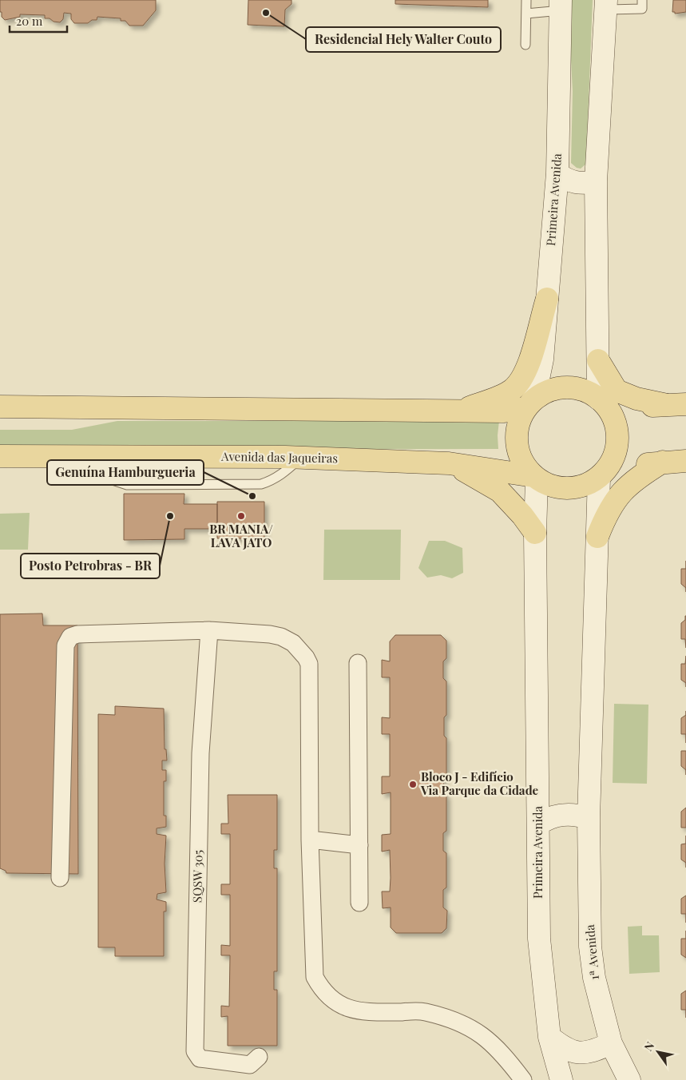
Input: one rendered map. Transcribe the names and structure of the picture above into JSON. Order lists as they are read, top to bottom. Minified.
{"streets":{"main road":["Primeira Avenida","Avenida das Jaqueiras","1ª Avenida"],"street":["SQSW 305"]},"crossings":[["Primeira Avenida","Avenida das Jaqueiras"]],"places":["Residencial Hely Walter Couto","Genuína Hamburgueria","Posto Petrobras - BR","BR MANIA/ LAVA JATO","Bloco J - Edifício Via Parque da Cidade"],"scale_bar":"20 m","north":"top left"}
